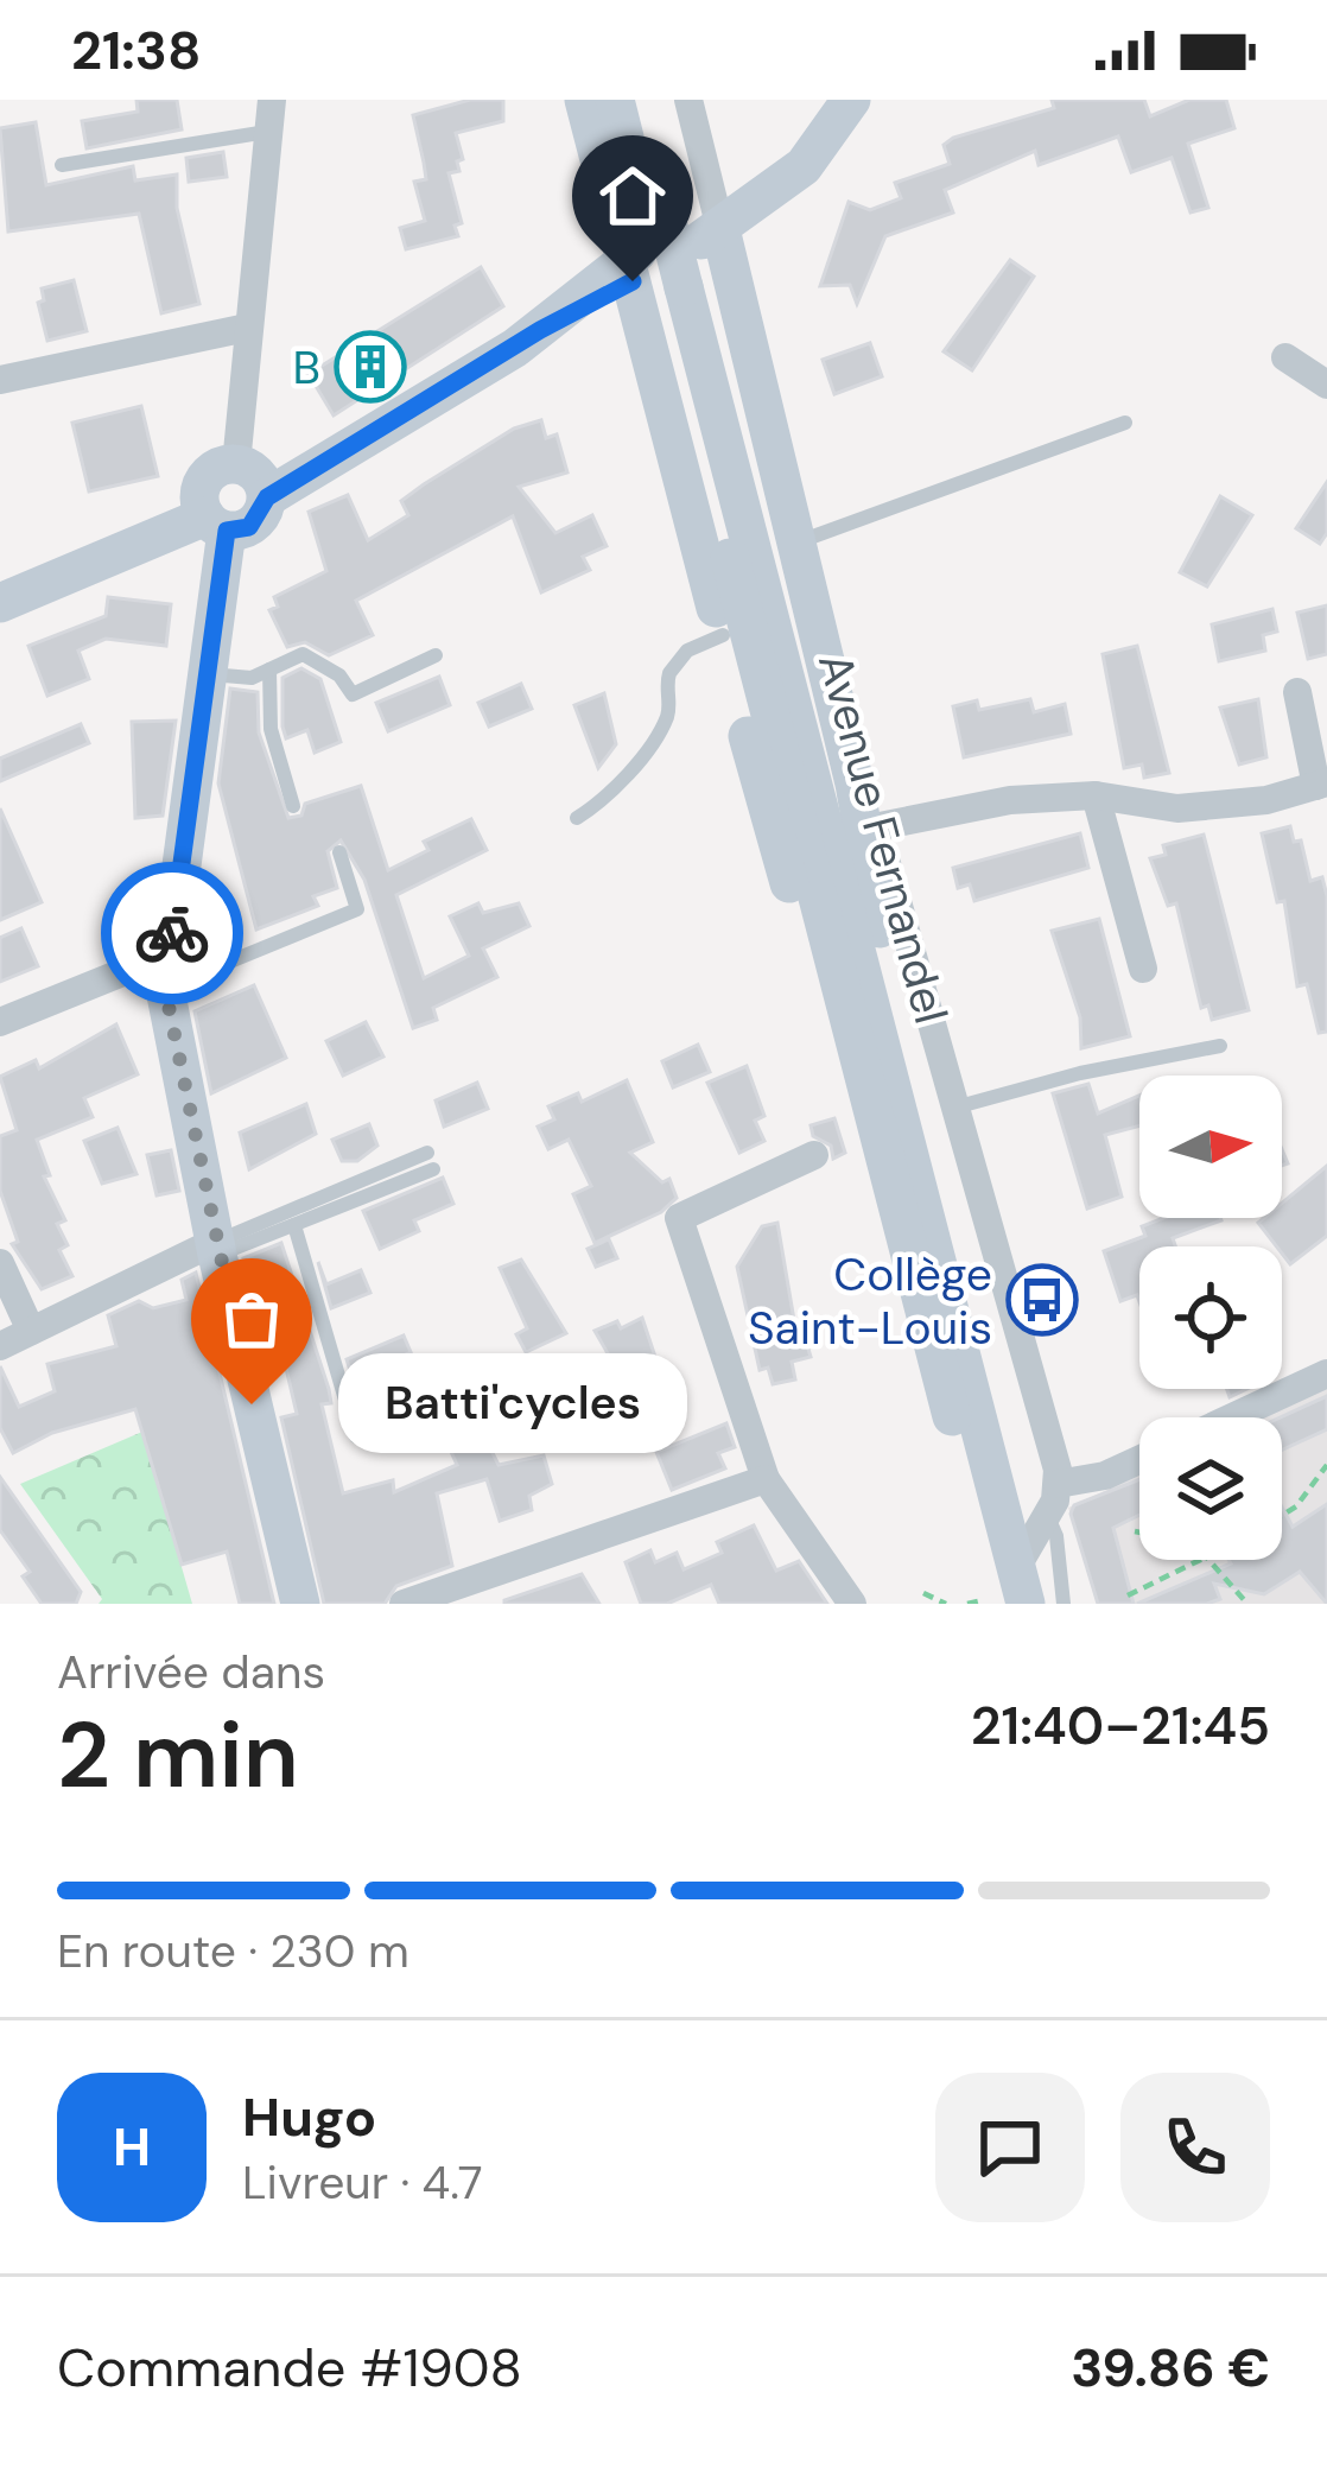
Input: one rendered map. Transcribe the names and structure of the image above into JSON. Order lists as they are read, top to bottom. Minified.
{"streets":{"main road":["Avenue Fernandel"]},"places":{"building":["B"],"bus stop":["Collège Saint-Louis"],"other":["Batti'cycles"]},"north":"right","page":{"status":"21:38","bubble":"Batti'cycles","heading":["2 min","Arrivée dans","21:40–21:45"],"panel":["Hugo","Livreur · 4.7","Commande #1908","39.86 €"],"bar":"En route · 230 m","round":"H"}}
